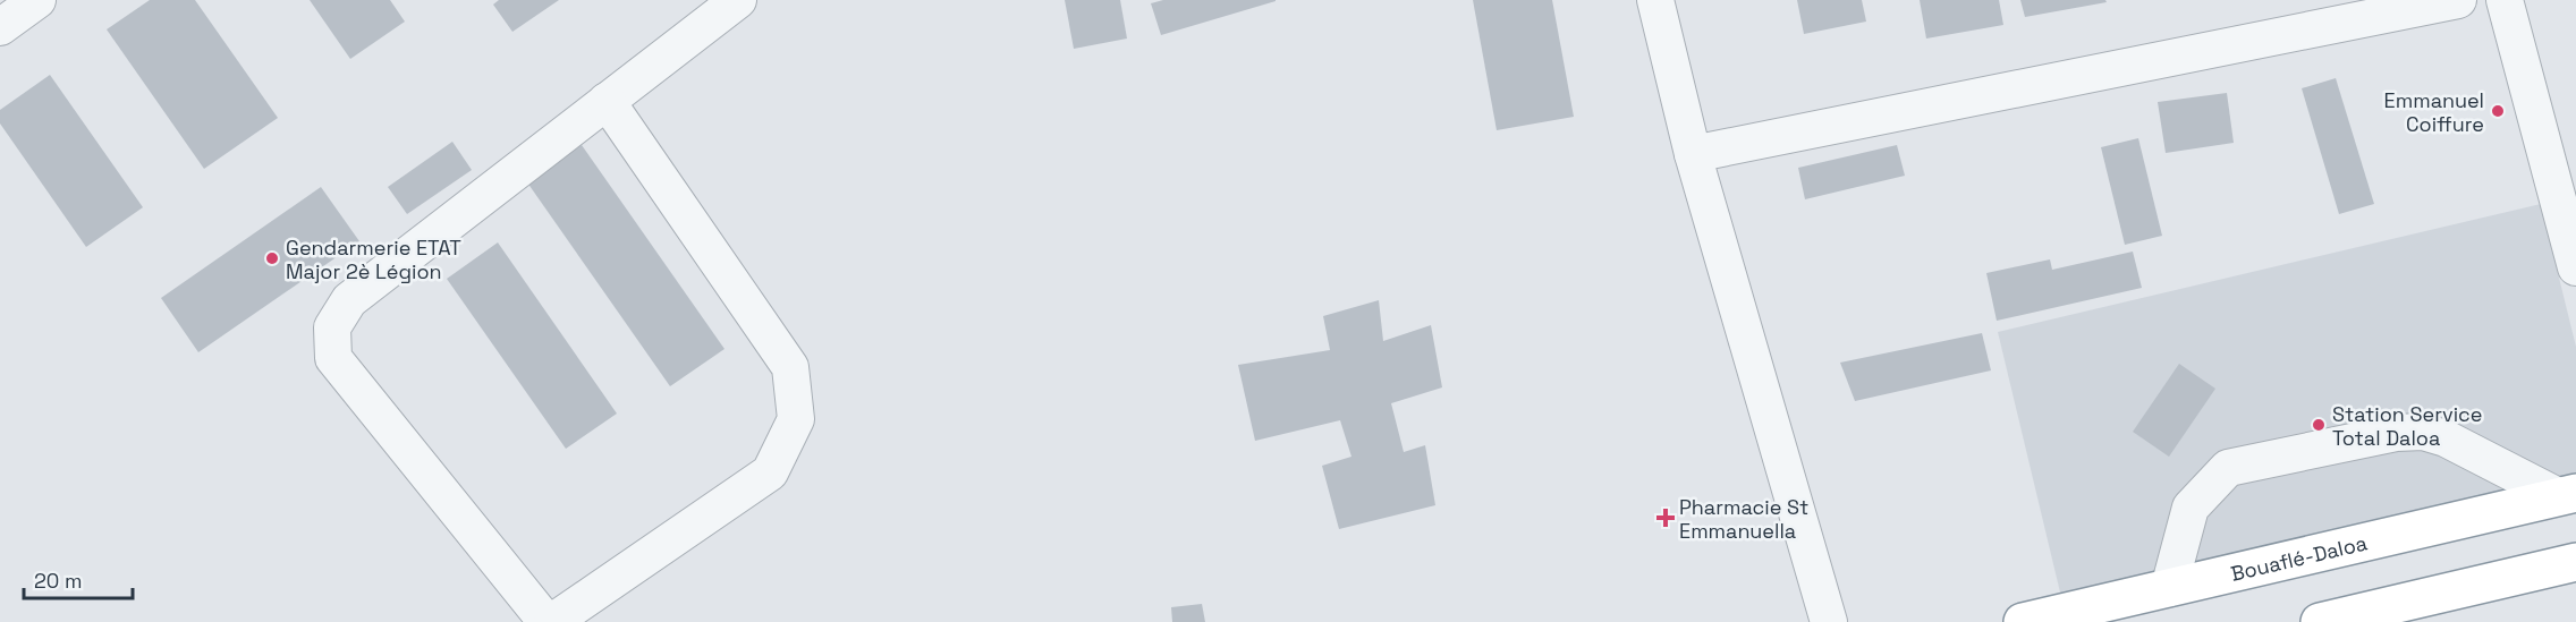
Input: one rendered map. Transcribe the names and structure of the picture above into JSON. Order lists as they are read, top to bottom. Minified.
{"streets":{"highway":["Bouaflé-Daloa"]},"places":{"other":["Emmanuel Coiffure","Gendarmerie ETAT Major 2è Légion","Station Service Total Daloa"],"health":["Pharmacie St Emmanuella"]},"scale_bar":"20 m"}
